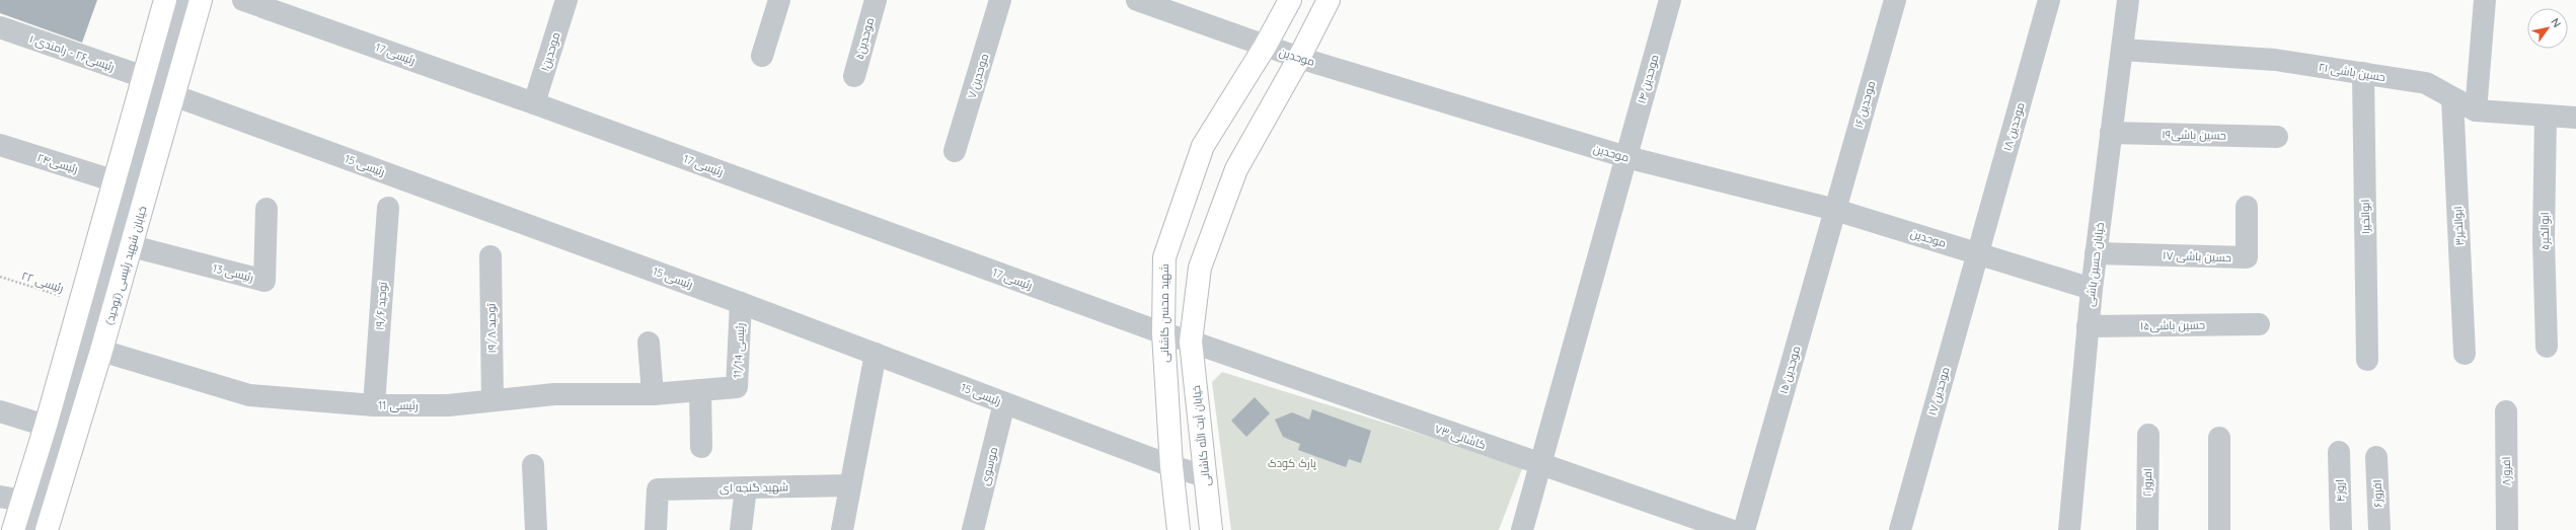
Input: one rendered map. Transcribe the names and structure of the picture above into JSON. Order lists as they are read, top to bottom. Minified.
{"streets":{"main road":["خیابان شهید رئیسی (توحید)","شهید محسن کاشانی","خیابان آیت الله کاشانی"],"street":["موحدین۵","موحدین۱","رئیسی۲۶ - رامندی ۱","رئیسی 17","موحدین","حسین باشی ۲۱","موحدین ۷","موحدین ۱۴","موحدین ۱۶","موحدین ۱۸","حسین باشی۱۹","رئیسی۲۴","رئیسی 15","ابوالخیر۱","ابوالخیر۳","ابوالخیر۵","حسین باشی ۱۷","خیابان حسین باشی","رئیسی 13","توحید ۱۹/۶","حسین باشی۱۵","توحید ۱۹/۸","رئیسی 11/14","موحدین ۱۵","موحدین ۱۷","رئیسی 11","کاشانی ۷۳","موسوی","افروز۸","افروز۲","شهید گنجه ای","اروز۴","افروز۶"],"path":["رئیسی ۲۲"]},"crossings":[["موحدین۱","رئیسی 17"],["رئیسی 17","شهید محسن کاشانی"],["رئیسی 17","خیابان آیت الله کاشانی"],["رئیسی 17","کاشانی ۷۳"],["موحدین","موحدین ۱۴"],["موحدین","موحدین ۱۶"],["موحدین","موحدین ۱۸"],["موحدین","خیابان حسین باشی"],["موحدین","شهید محسن کاشانی"],["موحدین","موحدین ۱۵"],["موحدین","موحدین ۱۷"],["حسین باشی ۲۱","ابوالخیر۱"],["حسین باشی ۲۱","ابوالخیر۳"],["حسین باشی ۲۱","ابوالخیر۵"],["حسین باشی ۲۱","خیابان حسین باشی"],["موحدین ۱۴","کاشانی ۷۳"],["موحدین ۱۶","موحدین ۱۵"],["موحدین ۱۸","موحدین ۱۷"],["حسین باشی۱۹","خیابان حسین باشی"],["رئیسی 15","خیابان شهید رئیسی (توحید)"],["رئیسی 15","شهید محسن کاشانی"],["رئیسی 15","رئیسی 11/14"],["رئیسی 15","خیابان آیت الله کاشانی"],["رئیسی 15","موسوی"],["حسین باشی ۱۷","خیابان حسین باشی"],["خیابان حسین باشی","حسین باشی۱۵"],["خیابان شهید رئیسی (توحید)","رئیسی 13"],["خیابان شهید رئیسی (توحید)","رئیسی 11"],["توحید ۱۹/۶","رئیسی 11"],["توحید ۱۹/۸","رئیسی 11"],["رئیسی 11/14","رئیسی 11"],["خیابان آیت الله کاشانی","کاشانی ۷۳"]],"parks":["پارک کودک"],"north":"top right"}
